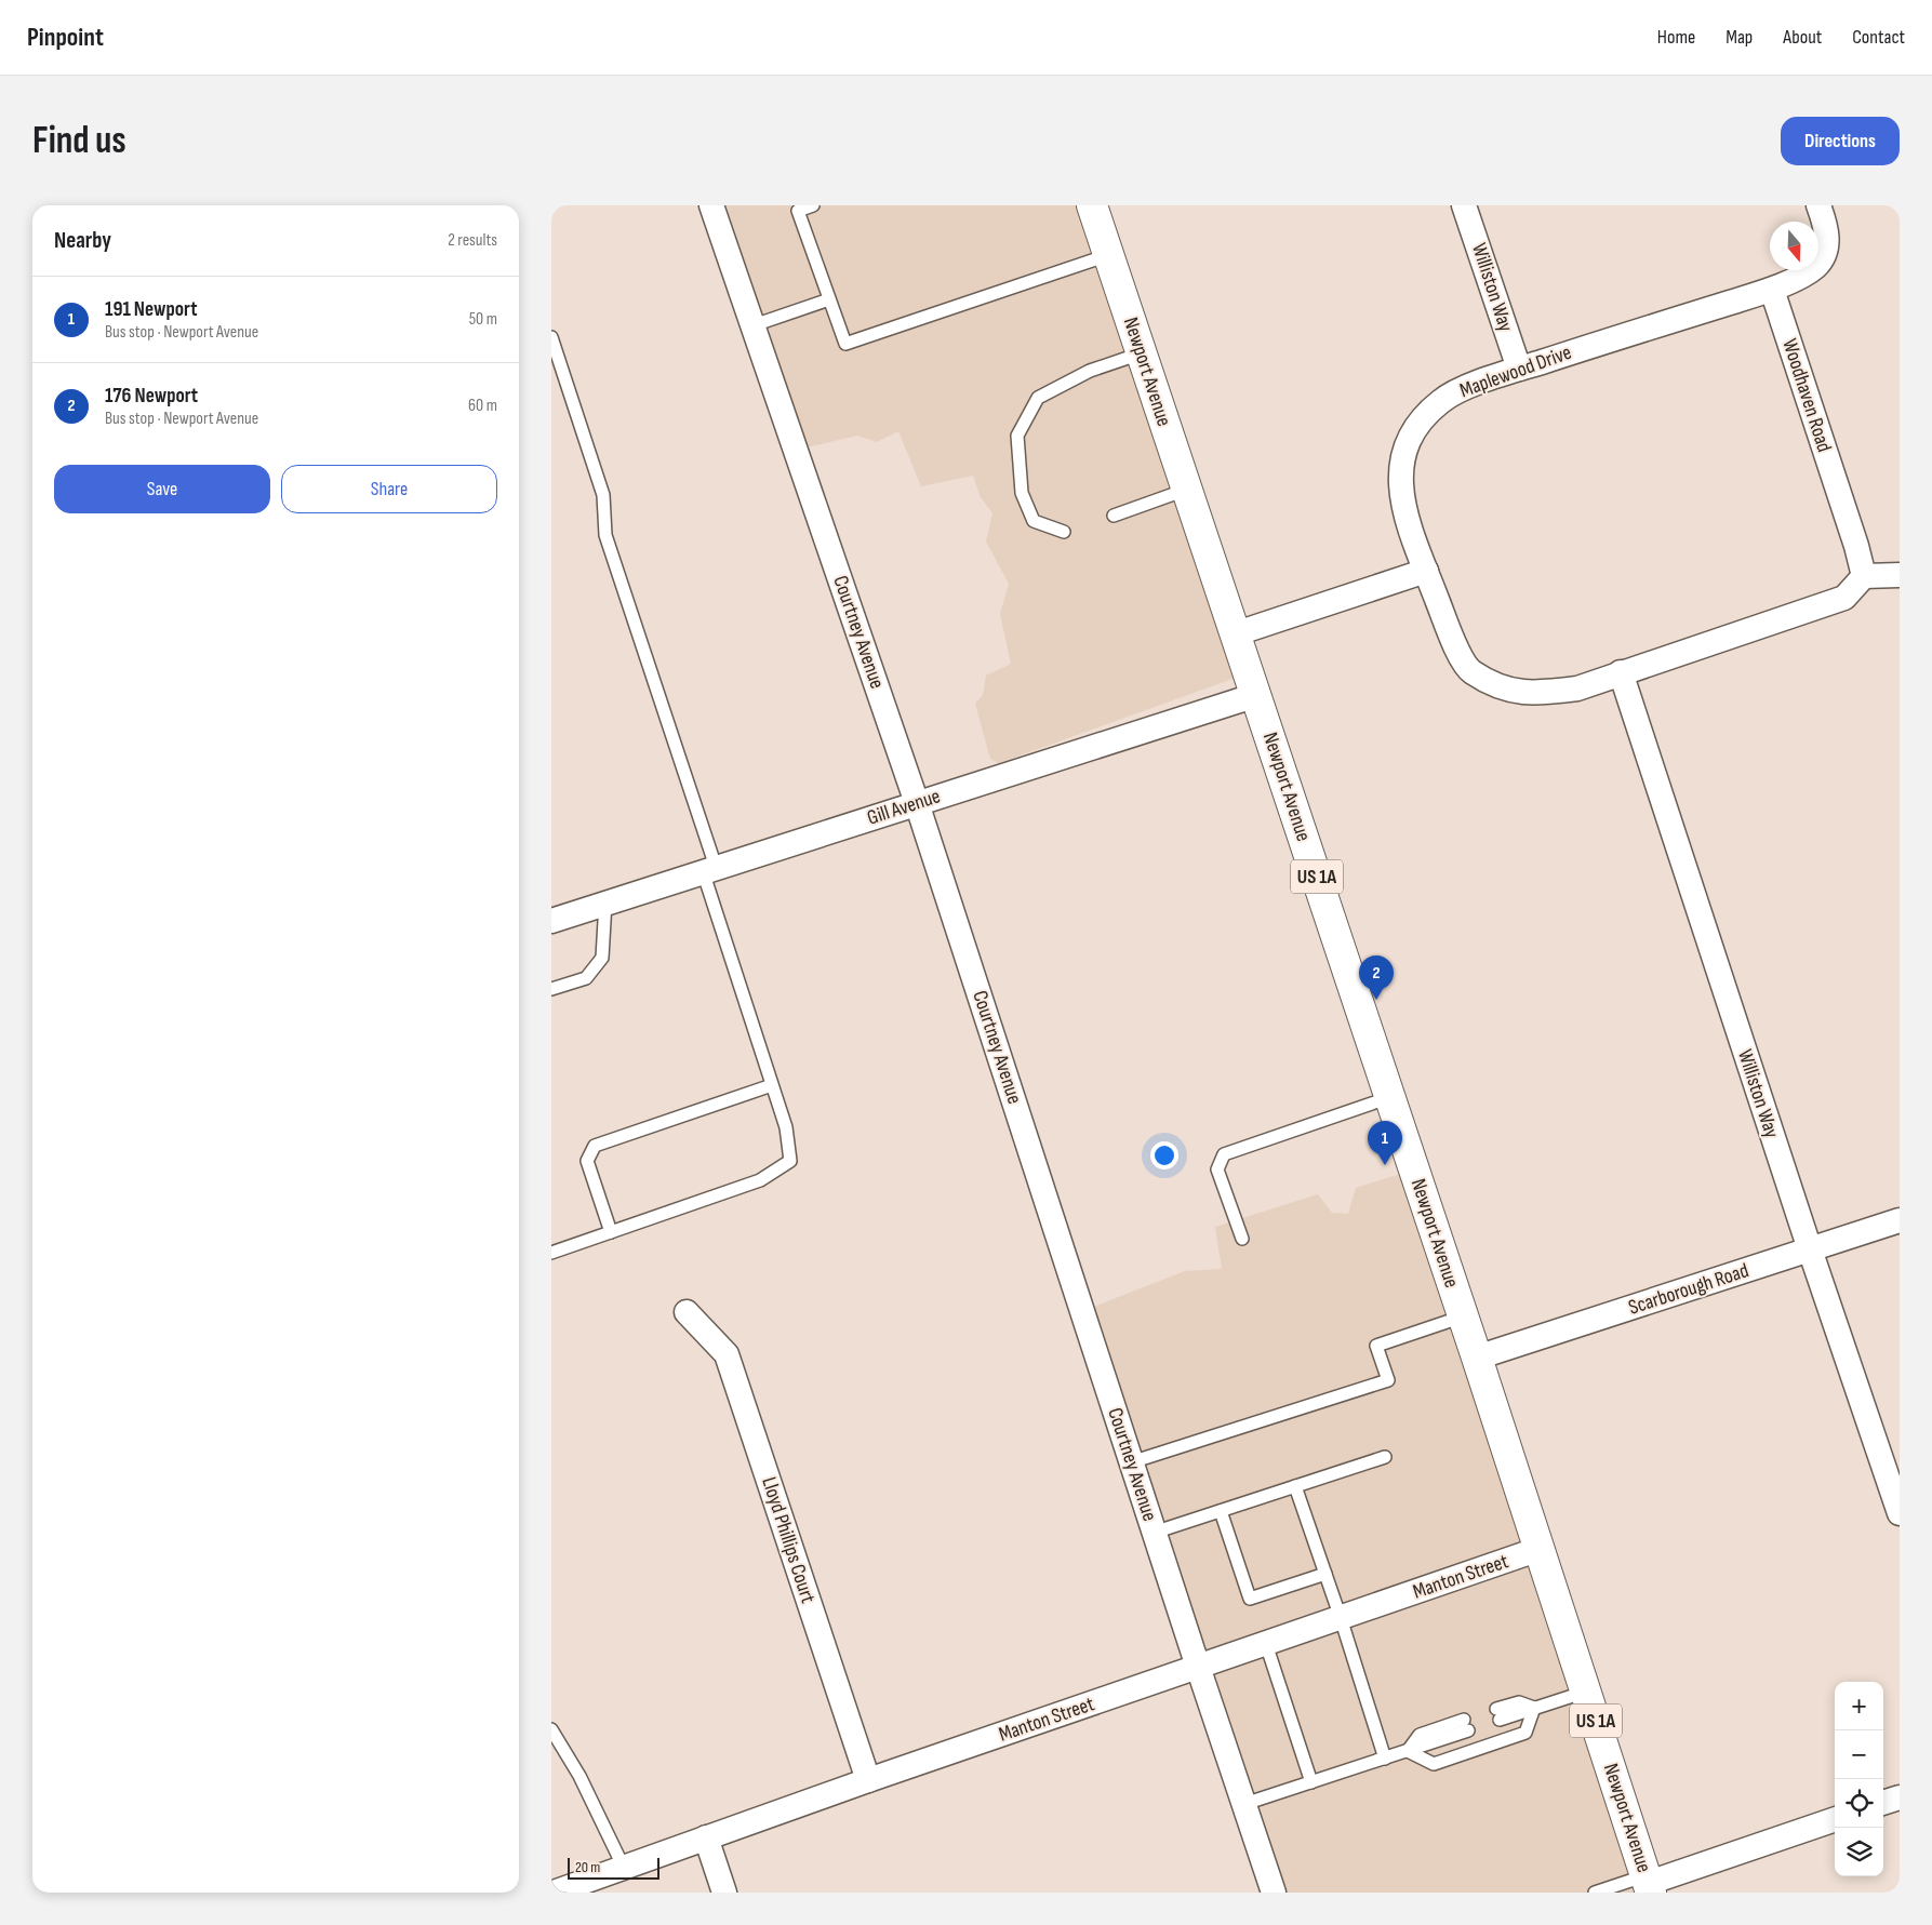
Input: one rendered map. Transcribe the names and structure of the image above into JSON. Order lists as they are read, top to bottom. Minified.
{"streets":{"main road":["Newport Avenue","US 1A"],"street":["Williston Way","Maplewood Drive","Woodhaven Road","Courtney Avenue","Gill Avenue","Scarborough Road","Lloyd Phillips Court","Manton Street"]},"crossings":[["Williston Way","Maplewood Drive"],["Williston Way","Scarborough Road"],["Newport Avenue","Gill Avenue"],["Newport Avenue","Scarborough Road"],["Newport Avenue","Manton Street"],["Maplewood Drive","Woodhaven Road"],["Courtney Avenue","Gill Avenue"],["Courtney Avenue","Manton Street"],["Lloyd Phillips Court","Manton Street"]],"scale_bar":"20 m","north":"bottom","page":{"header":"Pinpoint","nav":["Home","Map","About","Contact"],"buttons":["Directions",["Save","Share"]],"title":"Find us","heading":["Nearby","2 results"],"list":[{"mark":"1","name":"191 Newport","note":"Bus stop · Newport Avenue","value":"50 m"},{"mark":"2","name":"176 Newport","note":"Bus stop · Newport Avenue","value":"60 m"}],"pins":["2","1"],"map_buttons":["+","−"],"scale":"20 m"}}
